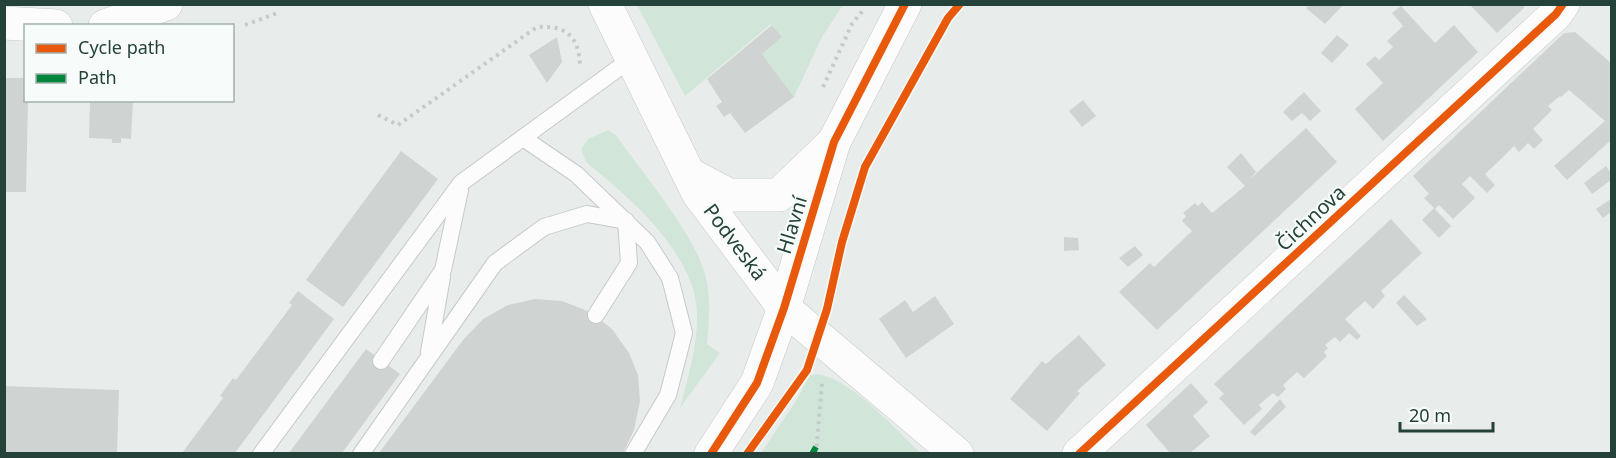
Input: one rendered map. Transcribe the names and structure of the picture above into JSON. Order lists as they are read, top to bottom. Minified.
{"streets":{"street":["Čichnova","Hlavní","Podveská"]},"crossings":[["Hlavní","Podveská"]],"legend":["Cycle path","Path"],"scale_bar":"20 m"}
